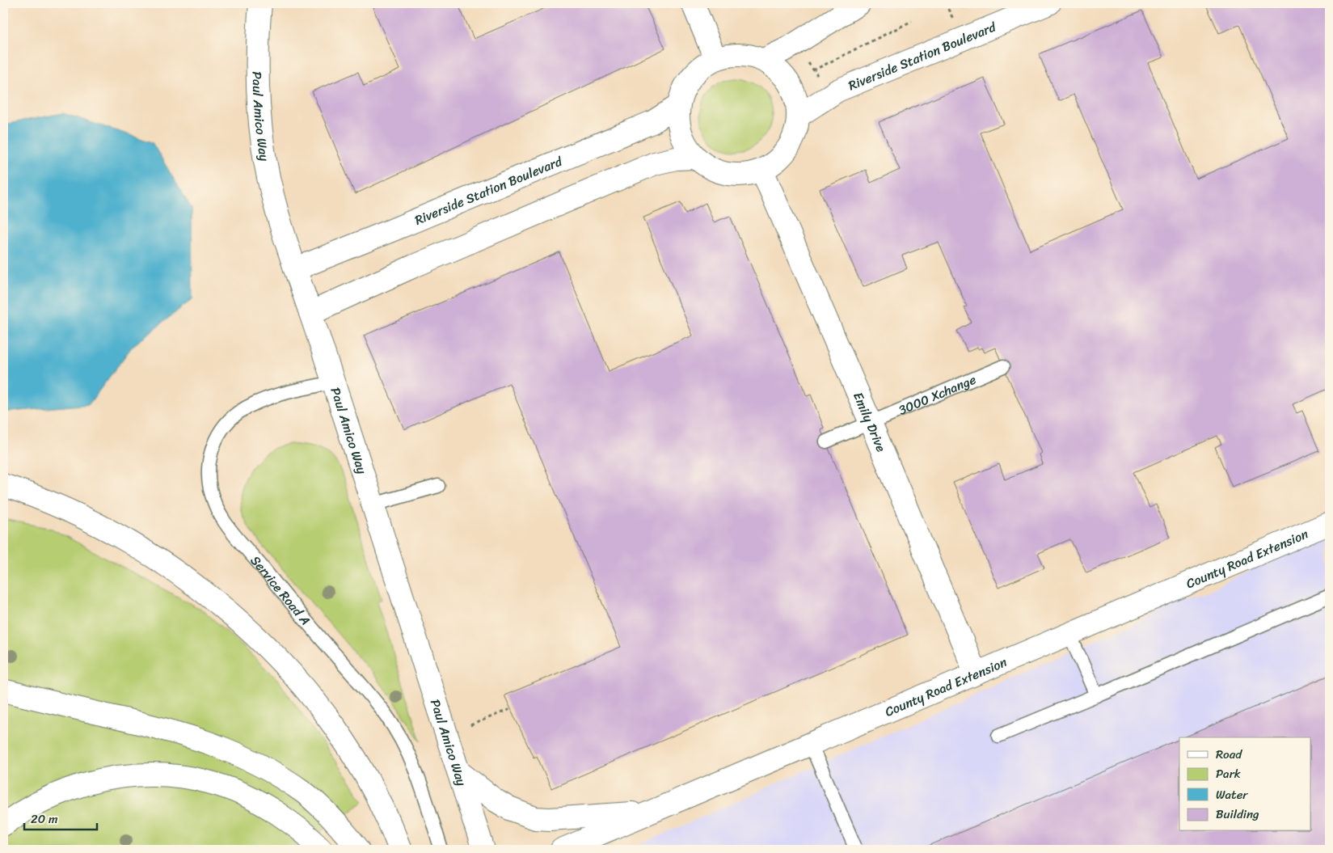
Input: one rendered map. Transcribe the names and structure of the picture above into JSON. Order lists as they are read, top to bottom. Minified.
{"streets":{"main road":["Riverside Station Boulevard","Paul Amico Way","Emily Drive","County Road Extension"],"lane":["3000 Xchange","Service Road A"]},"crossings":[["Riverside Station Boulevard","Paul Amico Way"],["Riverside Station Boulevard","Emily Drive"],["Paul Amico Way","Service Road A"],["3000 Xchange","Emily Drive"],["Emily Drive","County Road Extension"]],"legend":["Road","Park","Water","Building"],"scale_bar":"20 m"}
